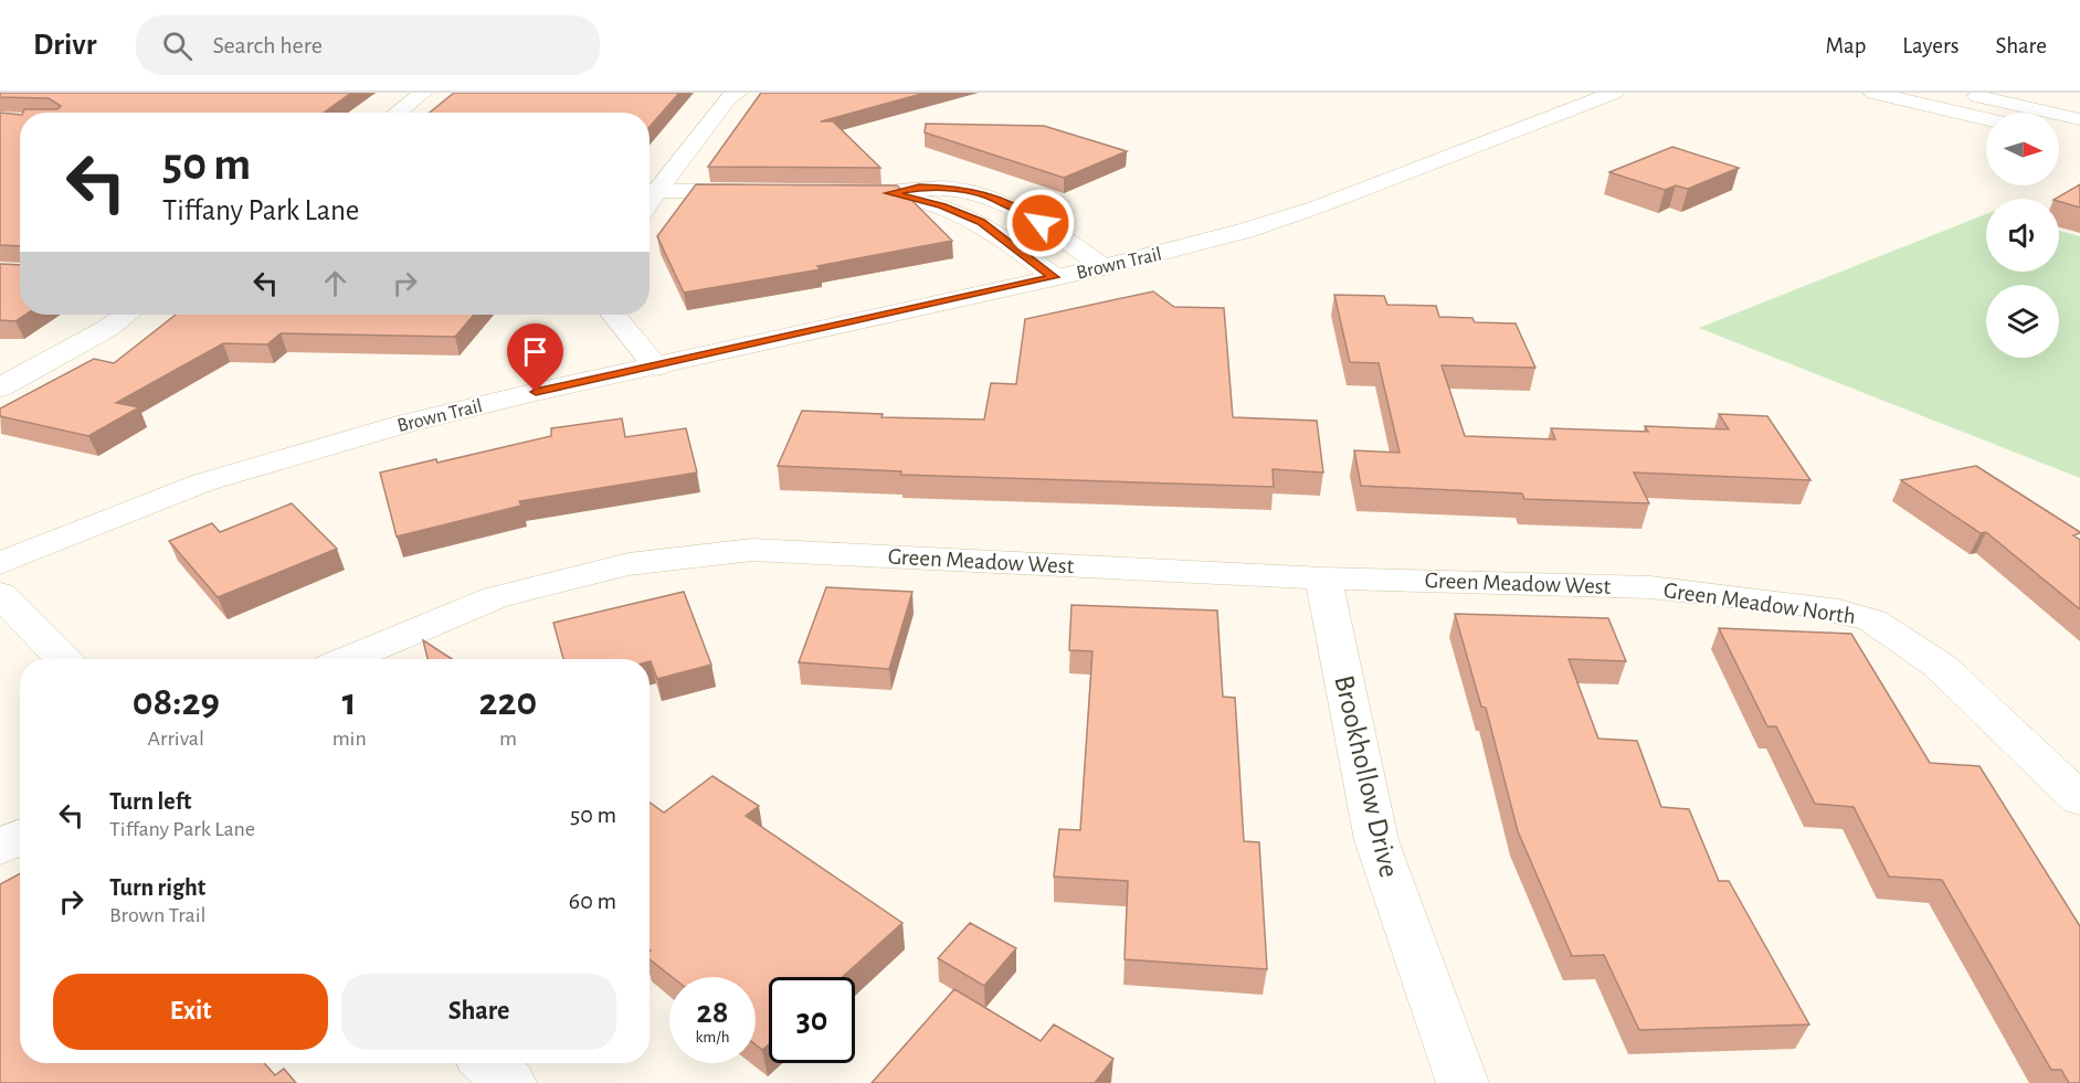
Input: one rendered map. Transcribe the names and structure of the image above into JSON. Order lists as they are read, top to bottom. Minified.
{"streets":{"street":["Brown Trail","Green Meadow West","Green Meadow North","Brookhollow Drive"]},"crossings":[["Green Meadow West","Green Meadow North"],["Green Meadow West","Brookhollow Drive"]],"north":"right","page":{"header":"Drivr","search":"Search here","nav":["Map","Layers","Share"],"turn":["50 m","Tiffany Park Lane"],"eta":["08:29","Arrival","1","min","220","m"],"list":[{"name":"Turn left","note":"Tiffany Park Lane","value":"50 m"},{"name":"Turn right","note":"Brown Trail","value":"60 m"}],"buttons":["Exit","Share"],"speed":"28 km/h","limit":"30"}}
